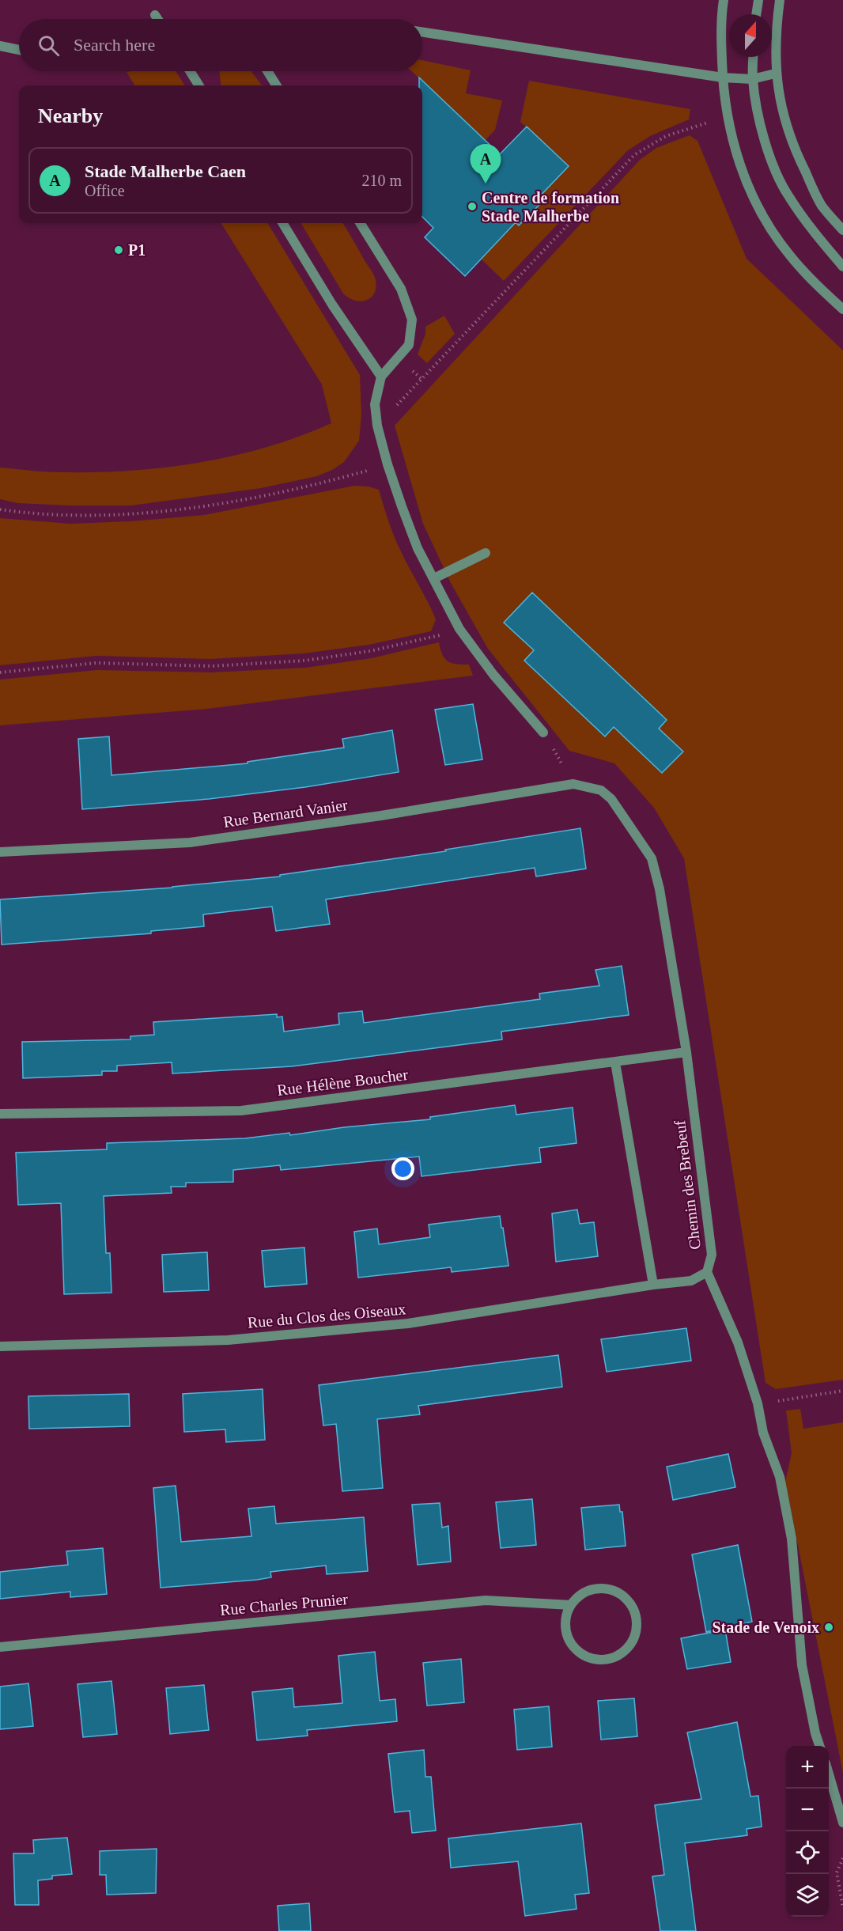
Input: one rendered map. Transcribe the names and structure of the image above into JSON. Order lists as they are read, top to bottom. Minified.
{"streets":{"street":["Rue Bernard Vanier","Rue Hélène Boucher","Chemin des Brebeuf","Rue du Clos des Oiseaux","Rue Charles Prunier"]},"crossings":[["Rue Bernard Vanier","Chemin des Brebeuf"],["Rue Hélène Boucher","Chemin des Brebeuf"],["Chemin des Brebeuf","Rue du Clos des Oiseaux"]],"places":["Centre de formation Stade Malherbe","P1","Stade de Venoix"],"north":"top","page":{"search":"Search here","heading":"Nearby","pins":"A","list":[{"mark":"A","name":"Stade Malherbe Caen","note":"Office","value":"210 m"}],"map_buttons":["+","−"]}}
